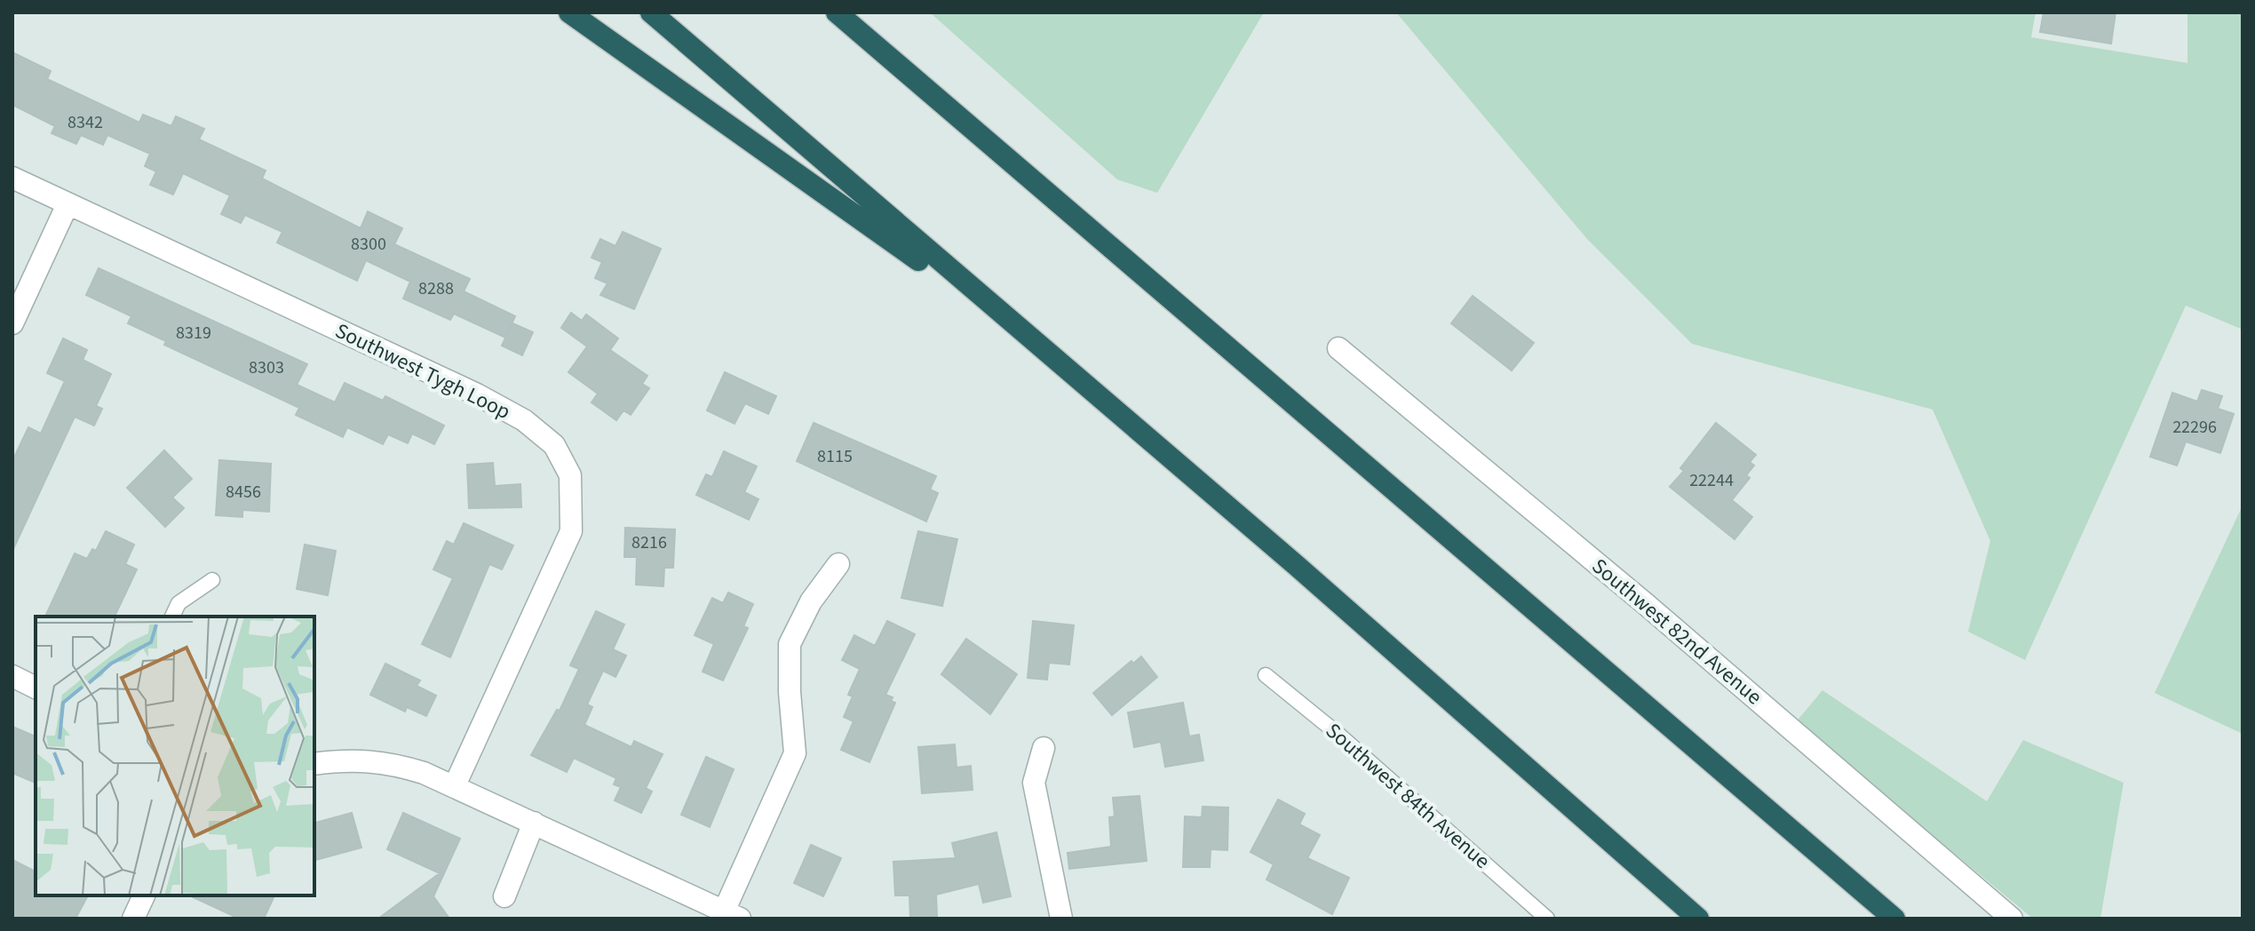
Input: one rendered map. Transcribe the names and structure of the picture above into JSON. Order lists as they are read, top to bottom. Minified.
{"streets":{"street":["Southwest Tygh Loop","Southwest 82nd Avenue"],"lane":["Southwest 84th Avenue"]},"house_numbers":["8342","8300","8288","8319","8303","22296","8115","22244","8456","8216"]}
